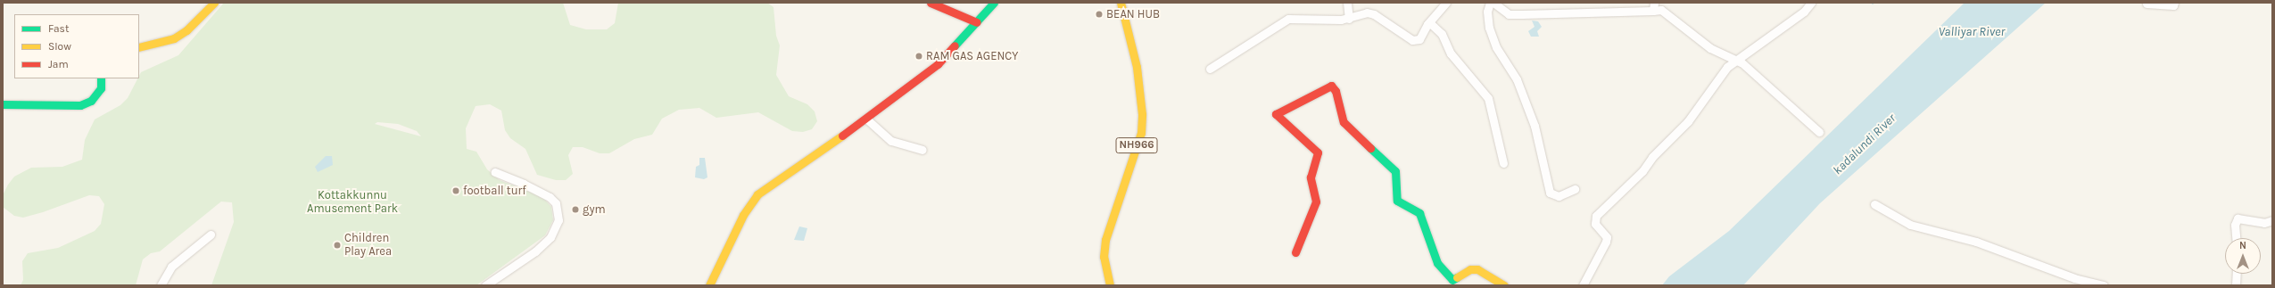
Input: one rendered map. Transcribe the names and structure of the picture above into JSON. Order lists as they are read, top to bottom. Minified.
{"streets":{"main road":["NH966"]},"water":["Valliyar River","kadalundi River"],"parks":["Kottakkunnu Amusement Park"],"places":["BEAN HUB","RAM GAS AGENCY","football turf","gym","Children Play Area"],"legend":["Fast","Slow","Jam"],"north":"top"}
